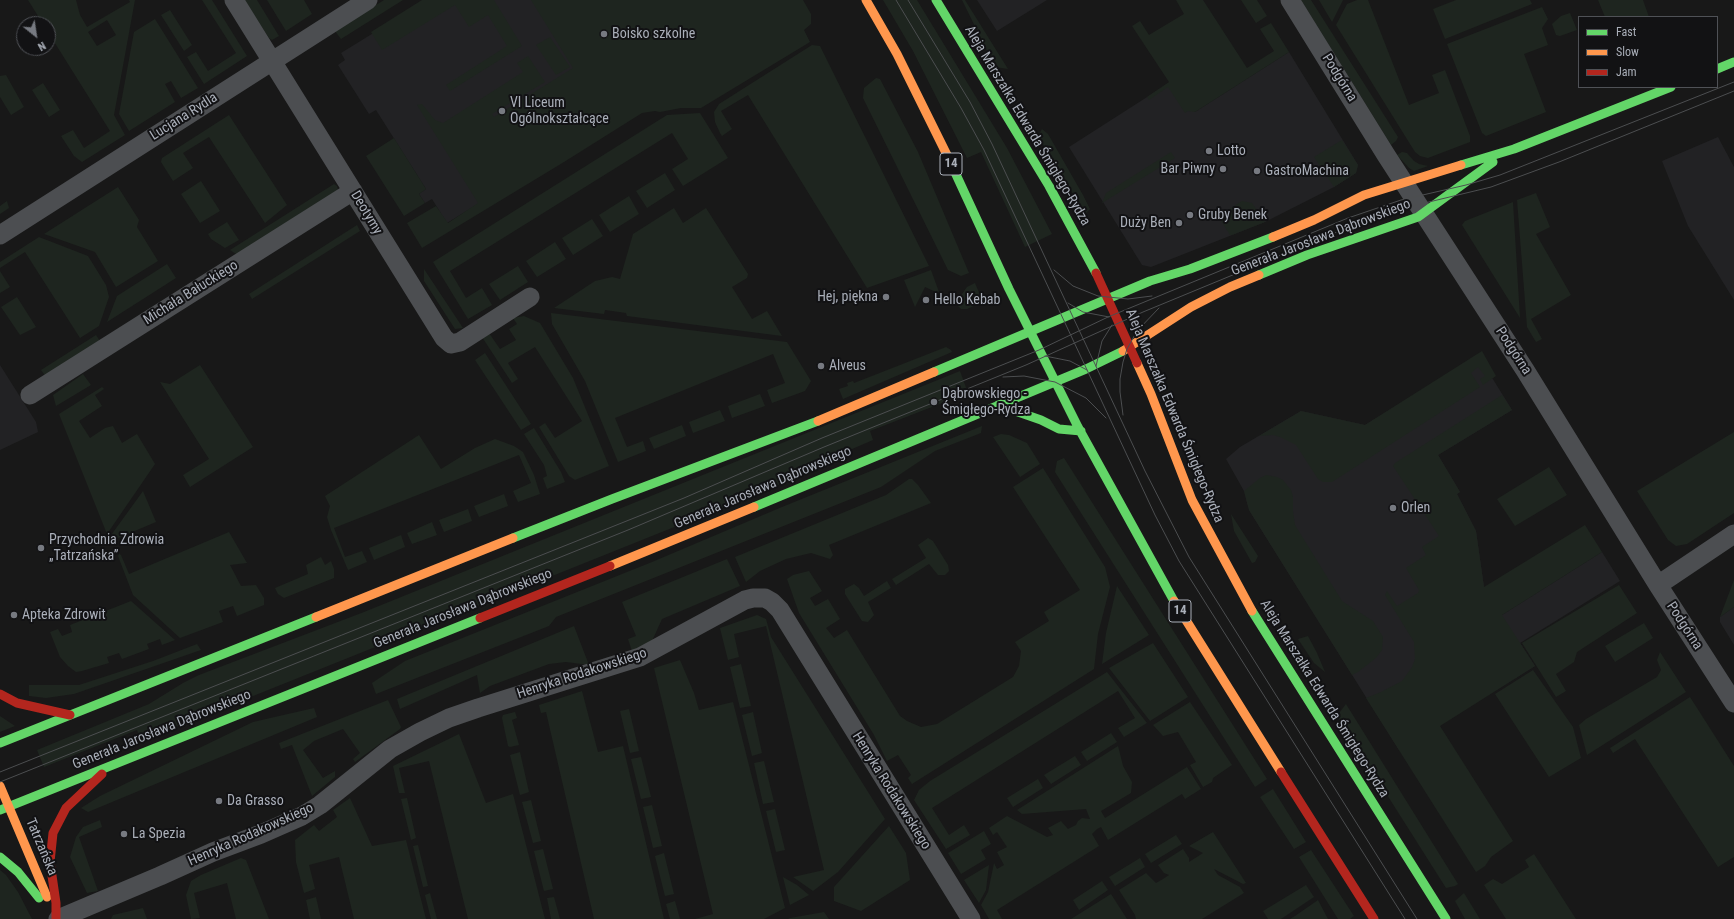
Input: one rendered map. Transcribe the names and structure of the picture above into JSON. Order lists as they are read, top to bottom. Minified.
{"streets":{"main road":["Aleja Marszałka Edwarda Śmigłego-Rydza","14","Generała Jarosława Dąbrowskiego","Tatrzańska"],"street":["Podgórna","Lucjana Rydla","Deotymy","Michała Bałuckiego","Henryka Rodakowskiego"]},"crossings":[["Podgórna","Generała Jarosława Dąbrowskiego"],["Lucjana Rydla","Deotymy"],["Aleja Marszałka Edwarda Śmigłego-Rydza","Generała Jarosława Dąbrowskiego"],["14","Generała Jarosława Dąbrowskiego"],["Deotymy","Michała Bałuckiego"],["Generała Jarosława Dąbrowskiego","Tatrzańska"],["Henryka Rodakowskiego","Tatrzańska"]],"places":["Boisko szkolne","VI Liceum Ogólnokształcące","Lotto","Bar Piwny","GastroMachina","Gruby Benek","Duży Ben","Hej, piękna","Hello Kebab","Alveus","Dąbrowskiego - Śmigłego-Rydza","Orlen","Przychodnia Zdrowia „Tatrzańska”","Apteka Zdrowit","Da Grasso","La Spezia"],"legend":["Fast","Slow","Jam"],"north":"bottom right"}
